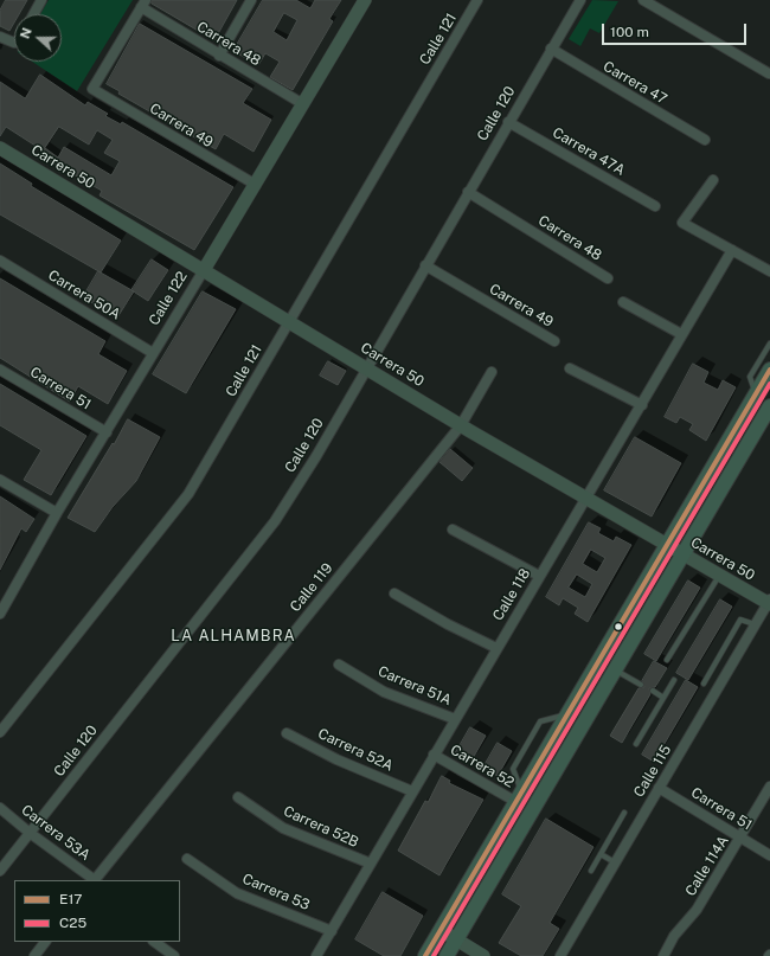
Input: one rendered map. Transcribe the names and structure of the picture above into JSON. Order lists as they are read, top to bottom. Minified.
{"streets":{"street":["Calle 121","Carrera 48","Carrera 47","Calle 120","Carrera 49","Carrera 47A","Carrera 50","Carrera 50A","Calle 122","Carrera 51","Calle 119","Calle 118","Carrera 51A","Carrera 52A","Carrera 52","Calle 115","Carrera 52B","Carrera 53A","Calle 114A","Carrera 53"]},"crossings":[["Calle 121","Carrera 50"],["Carrera 48","Calle 120"],["Carrera 48","Carrera 49"],["Carrera 48","Calle 122"],["Carrera 47","Calle 120"],["Calle 120","Carrera 49"],["Calle 120","Carrera 47A"],["Calle 120","Carrera 50"],["Calle 120","Carrera 53A"],["Carrera 49","Calle 122"],["Carrera 50","Calle 122"],["Carrera 50","Calle 119"],["Carrera 50","Calle 118"],["Carrera 50","Calle 115"],["Carrera 50A","Calle 122"],["Calle 122","Carrera 51"],["Carrera 51","Calle 115"],["Carrera 51","Calle 114A"],["Calle 118","Carrera 51A"],["Calle 118","Carrera 52A"],["Calle 118","Carrera 52"],["Calle 118","Carrera 52B"],["Calle 118","Carrera 53"]],"districts":["LA ALHAMBRA"],"lines":["transit line E17","transit line C25"],"legend":["E17","C25"],"scale_bar":"100 m","north":"left"}
